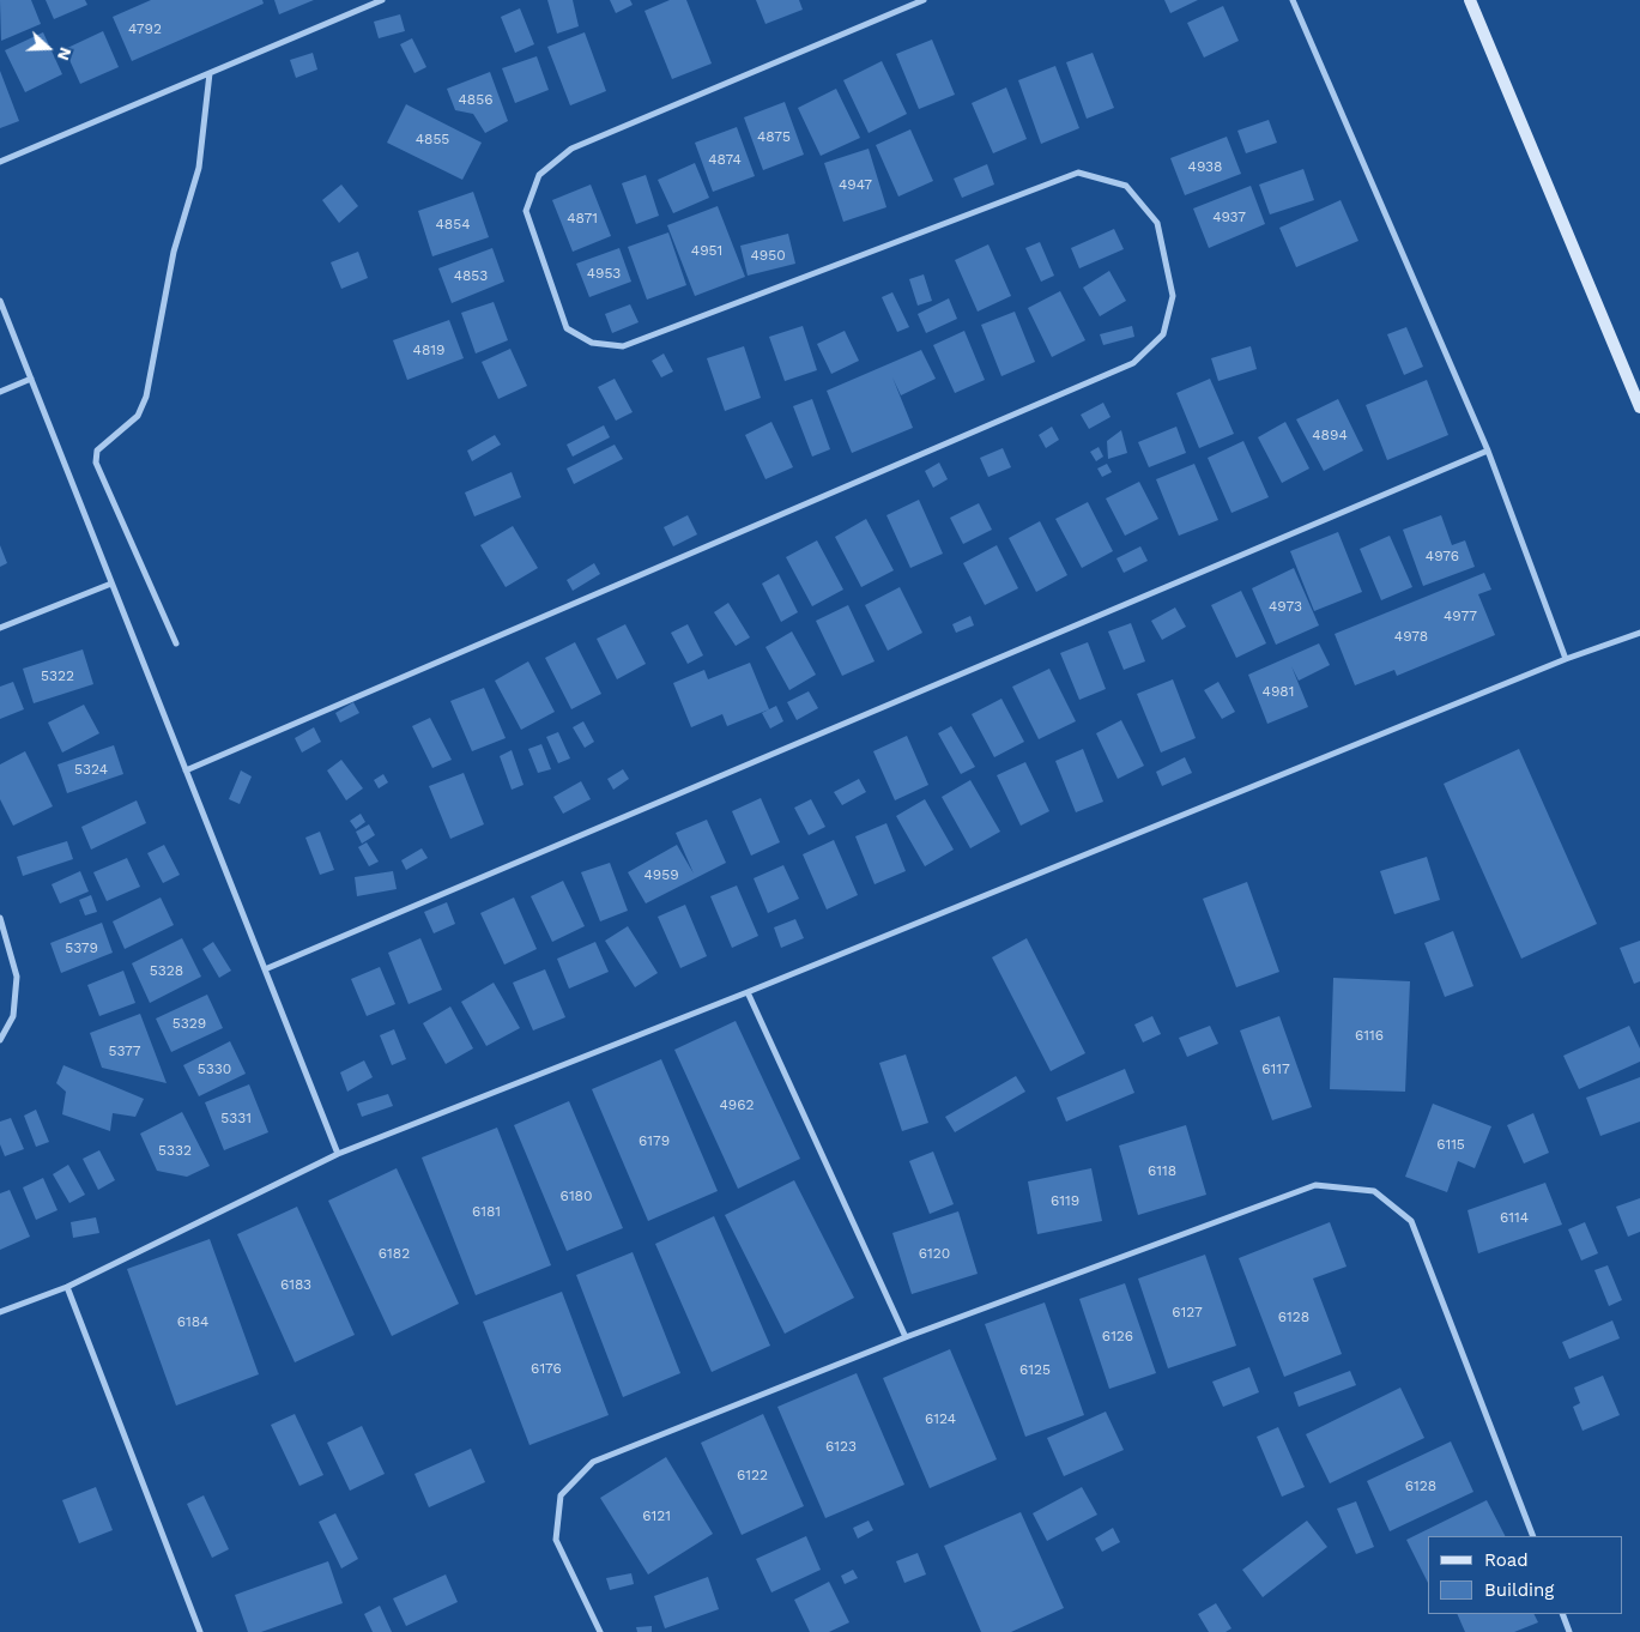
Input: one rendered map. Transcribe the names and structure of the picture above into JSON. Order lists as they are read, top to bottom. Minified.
{"house_numbers":["4792","4856","4875","4855","4874","4938","4947","4937","4871","4854","4951","4950","4953","4853","4819","4894","4976","4973","4977","4978","5322","4981","5324","4959","5379","5328","5329","6116","5377","5330","6117","4962","5331","6179","6115","5332","6118","6180","6119","6181","6114","6182","6120","6183","6127","6128","6184","6126","6176","6125","6124","6123","6122","6128","6121"],"legend":["Road","Building"],"north":"right"}
